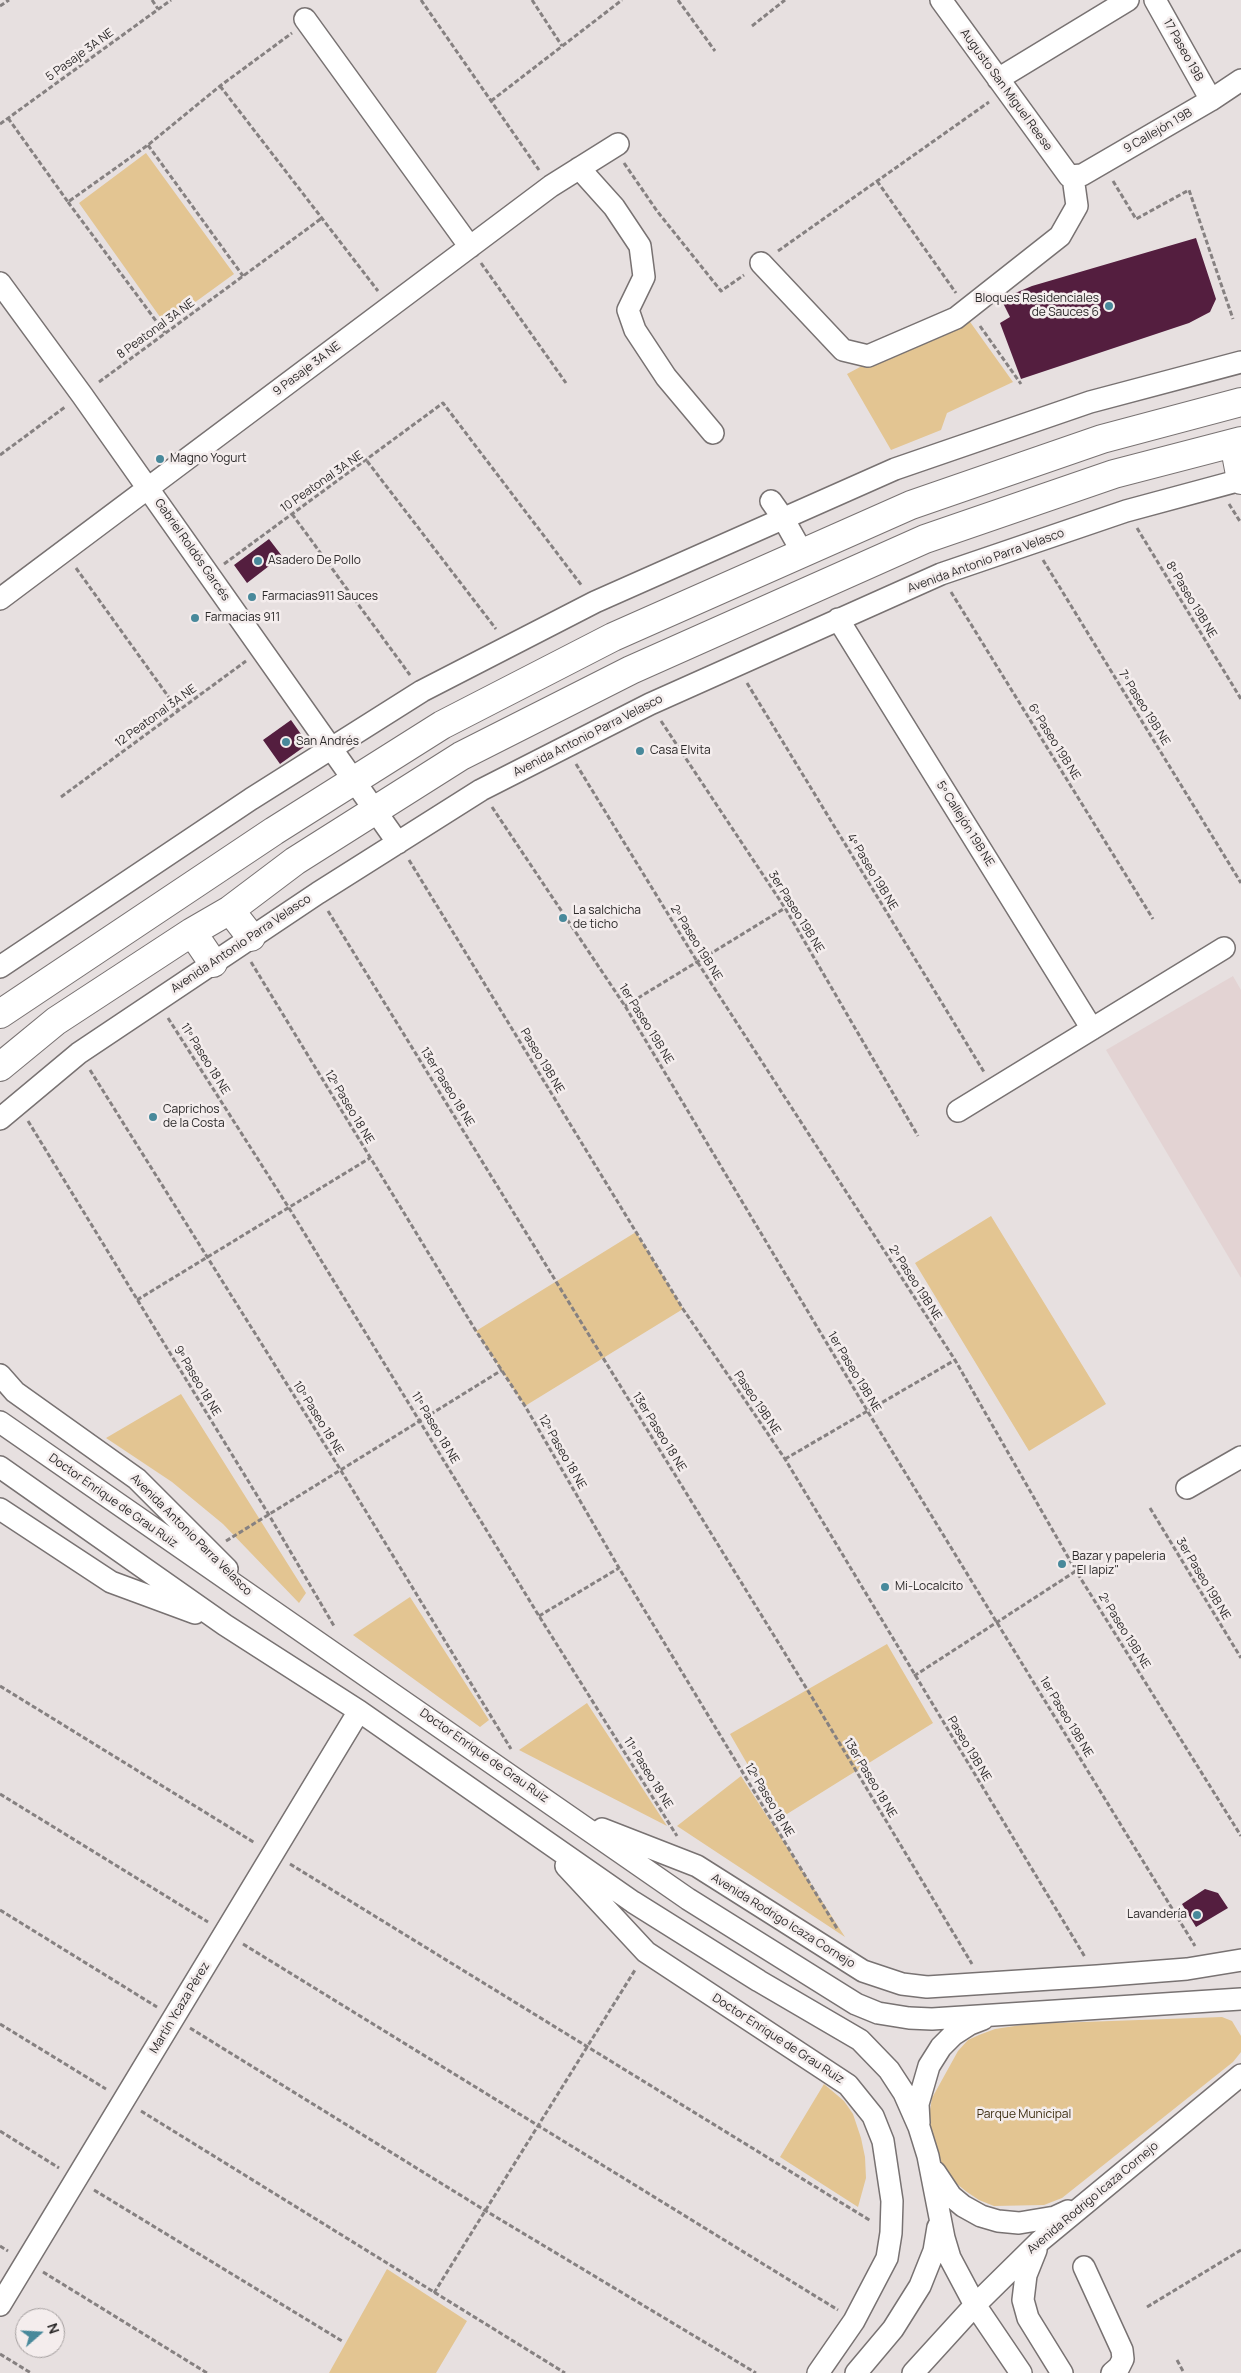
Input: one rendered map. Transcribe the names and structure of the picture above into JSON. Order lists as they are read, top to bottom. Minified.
{"streets":{"street":["17 Paseo 19B","Augusto San Miguel Reese","9 Callejón 19B","9 Pasaje 3A NE","Gabriel Roldós Garcés","Avenida Antonio Parra Velasco","5º Callejón 19B NE","Doctor Enrique de Grau Ruiz","Avenida Rodrigo Icaza Cornejo","Martín Ycaza Pérez"],"path":["5 Pasaje 3A NE","8 Peatonal 3A NE","10 Peatonal 3A NE","8º Paseo 19B NE","7º Paseo 19B NE","12 Peatonal 3A NE","6º Paseo 19B NE","4º Paseo 19B NE","3er Paseo 19B NE","2º Paseo 19B NE","1er Paseo 19B NE","11º Paseo 18 NE","Paseo 19B NE","13er Paseo 18 NE","12º Paseo 18 NE","9º Paseo 18 NE","10º Paseo 18 NE"]},"crossings":[["17 Paseo 19B","9 Callejón 19B"],["Augusto San Miguel Reese","9 Callejón 19B"],["8 Peatonal 3A NE","Gabriel Roldós Garcés"],["9 Pasaje 3A NE","Gabriel Roldós Garcés"],["10 Peatonal 3A NE","Gabriel Roldós Garcés"],["Gabriel Roldós Garcés","Avenida Antonio Parra Velasco"],["Gabriel Roldós Garcés","12 Peatonal 3A NE"],["Gabriel Roldós Garcés","Paseo 19B NE"],["Avenida Antonio Parra Velasco","8º Paseo 19B NE"],["Avenida Antonio Parra Velasco","7º Paseo 19B NE"],["Avenida Antonio Parra Velasco","6º Paseo 19B NE"],["Avenida Antonio Parra Velasco","5º Callejón 19B NE"],["Avenida Antonio Parra Velasco","4º Paseo 19B NE"],["Avenida Antonio Parra Velasco","3er Paseo 19B NE"],["Avenida Antonio Parra Velasco","2º Paseo 19B NE"],["Avenida Antonio Parra Velasco","1er Paseo 19B NE"],["Avenida Antonio Parra Velasco","11º Paseo 18 NE"],["Avenida Antonio Parra Velasco","Paseo 19B NE"],["Avenida Antonio Parra Velasco","13er Paseo 18 NE"],["Avenida Antonio Parra Velasco","12º Paseo 18 NE"],["Avenida Antonio Parra Velasco","9º Paseo 18 NE"],["Avenida Antonio Parra Velasco","10º Paseo 18 NE"],["Avenida Antonio Parra Velasco","Doctor Enrique de Grau Ruiz"],["1er Paseo 19B NE","Avenida Rodrigo Icaza Cornejo"],["11º Paseo 18 NE","Avenida Rodrigo Icaza Cornejo"],["Paseo 19B NE","Avenida Rodrigo Icaza Cornejo"],["13er Paseo 18 NE","Avenida Rodrigo Icaza Cornejo"],["Doctor Enrique de Grau Ruiz","Avenida Rodrigo Icaza Cornejo"],["Doctor Enrique de Grau Ruiz","Martín Ycaza Pérez"]],"parks":["Parque Municipal"],"places":["Bloques Residenciales de Sauces 6","Magno Yogurt","Asadero De Pollo","Farmacias911 Sauces","Farmacias 911","San Andrés","Casa Elvita","La salchicha de ticho","Caprichos de la Costa","Bazar y papeleria \"El lapiz\"","Mi-Localcito","Lavandería"],"north":"right"}
